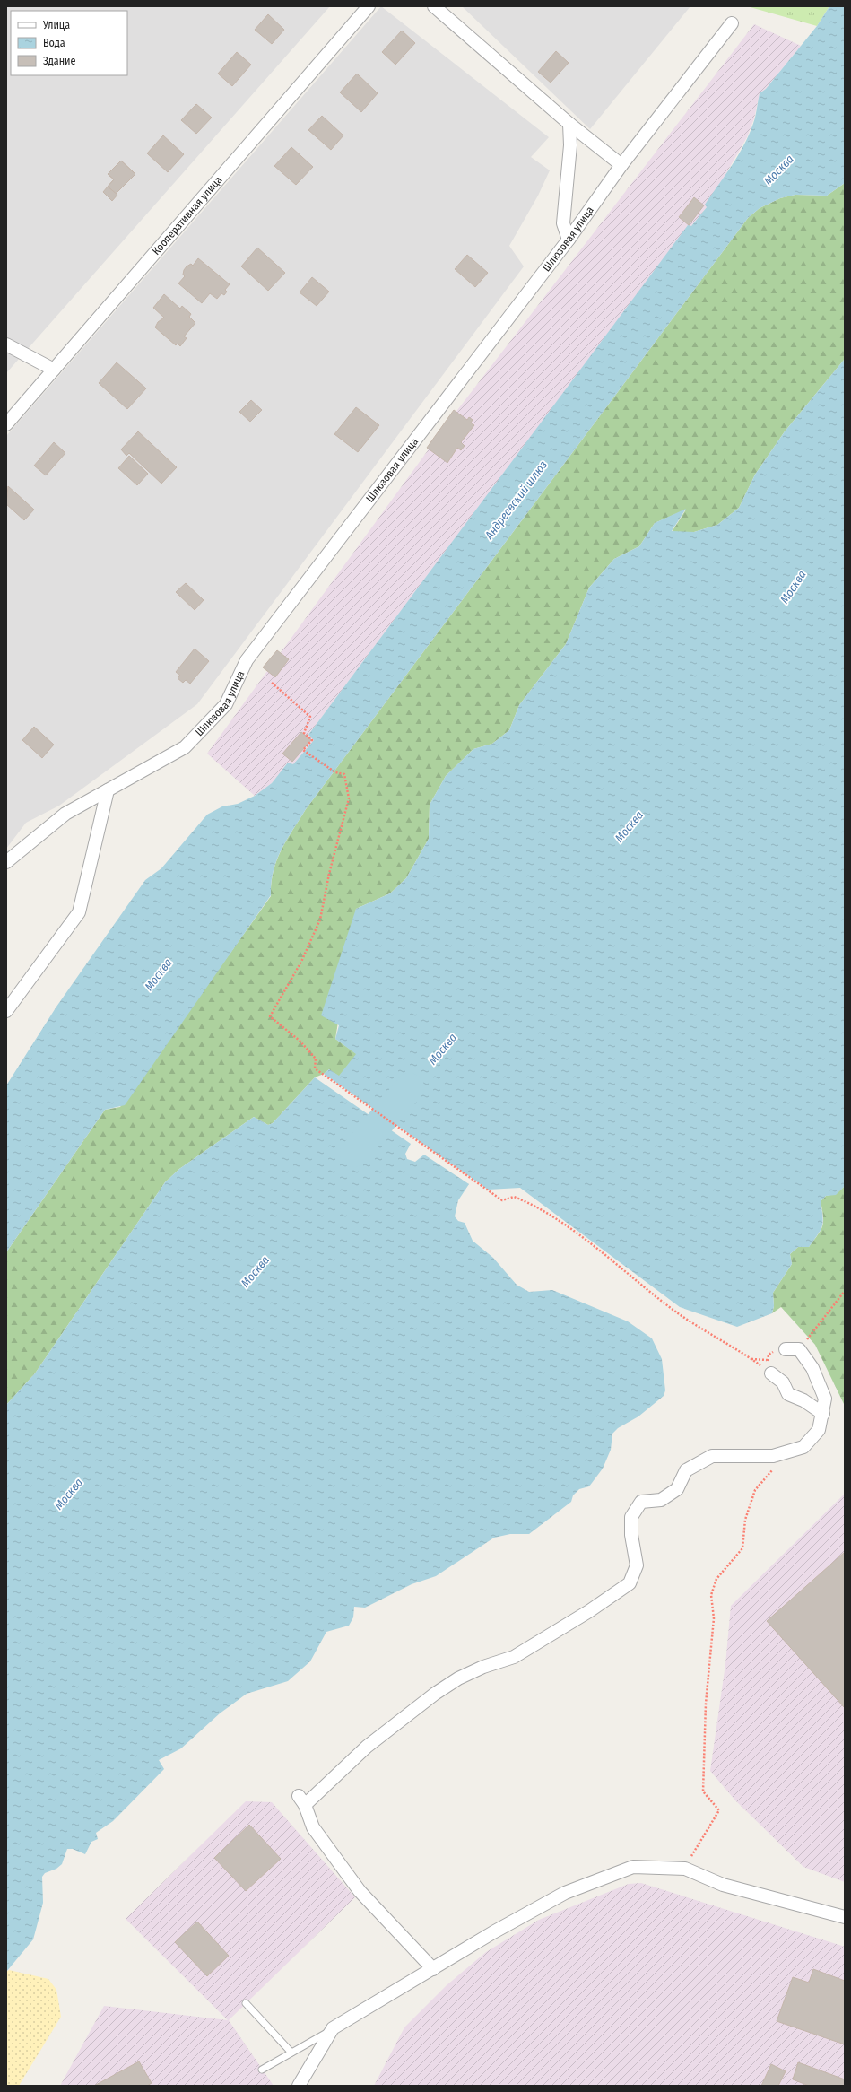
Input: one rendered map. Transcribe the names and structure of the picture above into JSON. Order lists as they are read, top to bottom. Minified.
{"streets":{"street":["Кооперативная улица","Шлюзовая улица"]},"water":["Москва","Андреевский шлюз"],"legend":["Улица","Вода","Здание"]}
